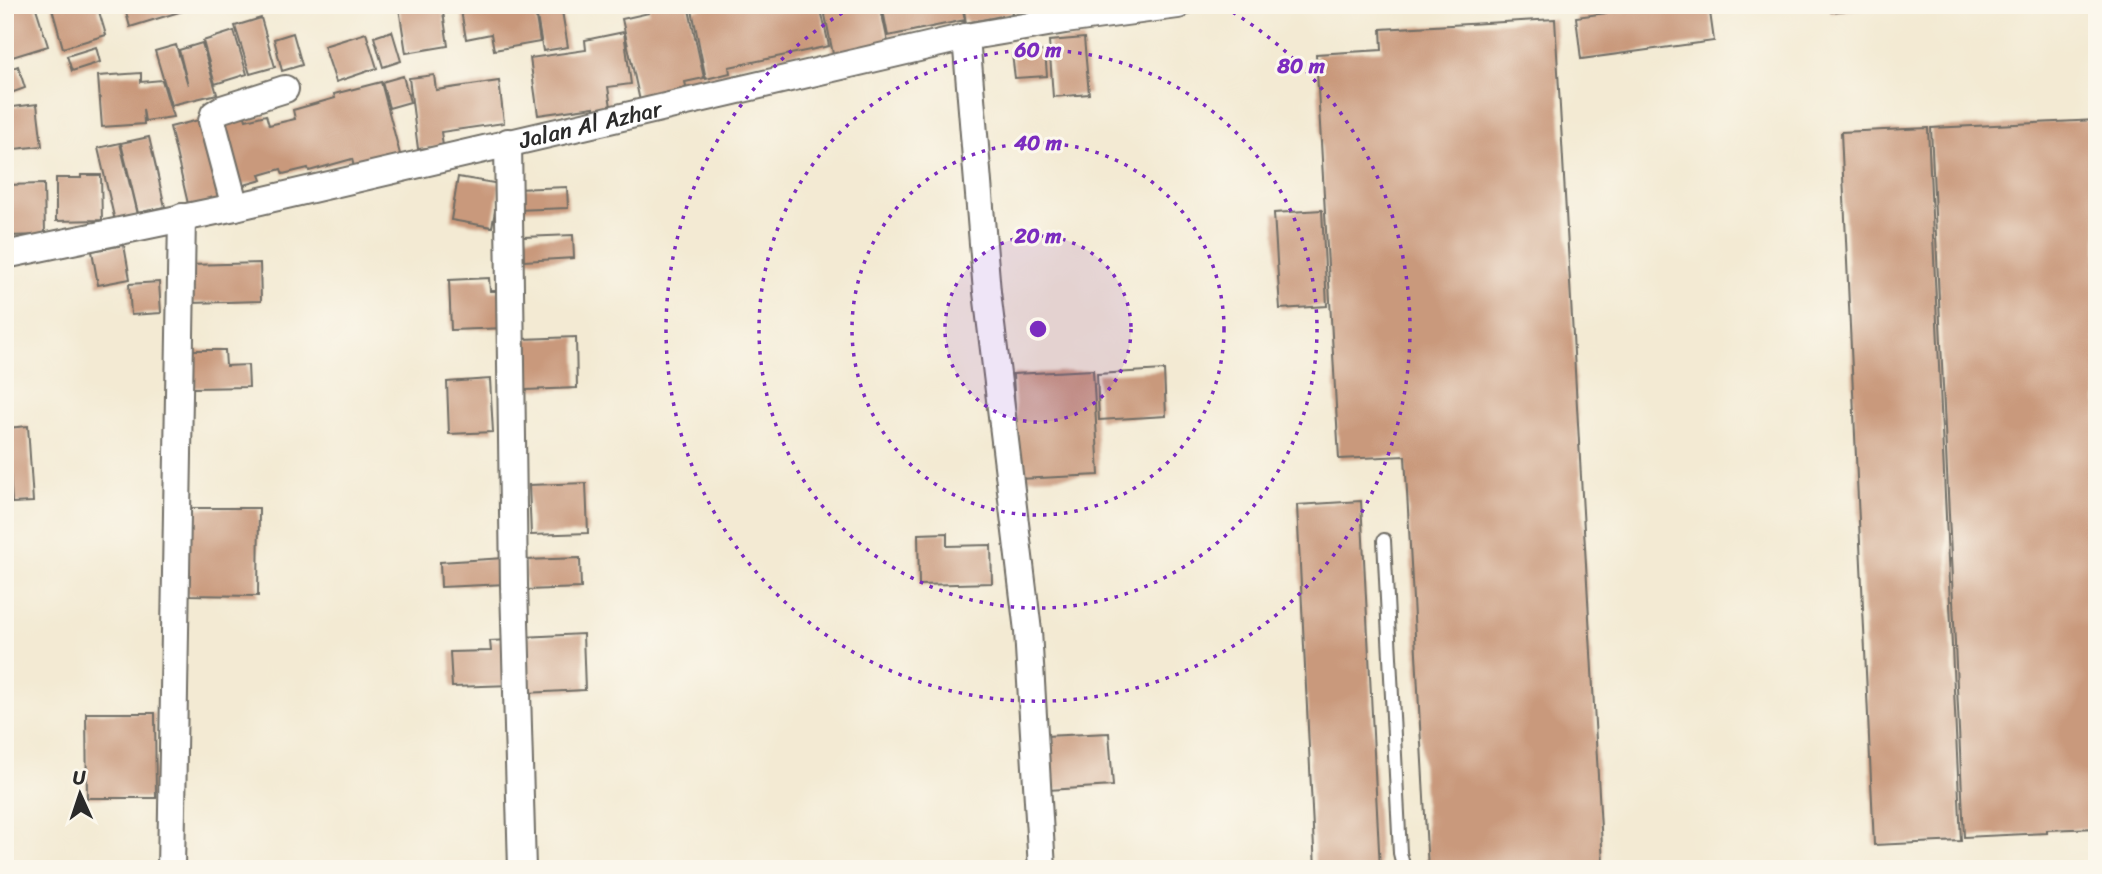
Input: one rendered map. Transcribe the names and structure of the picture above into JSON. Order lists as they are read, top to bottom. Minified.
{"streets":{"street":["Jalan Al Azhar"]},"north":"top","rings":["60 m","80 m","40 m","20 m"]}
